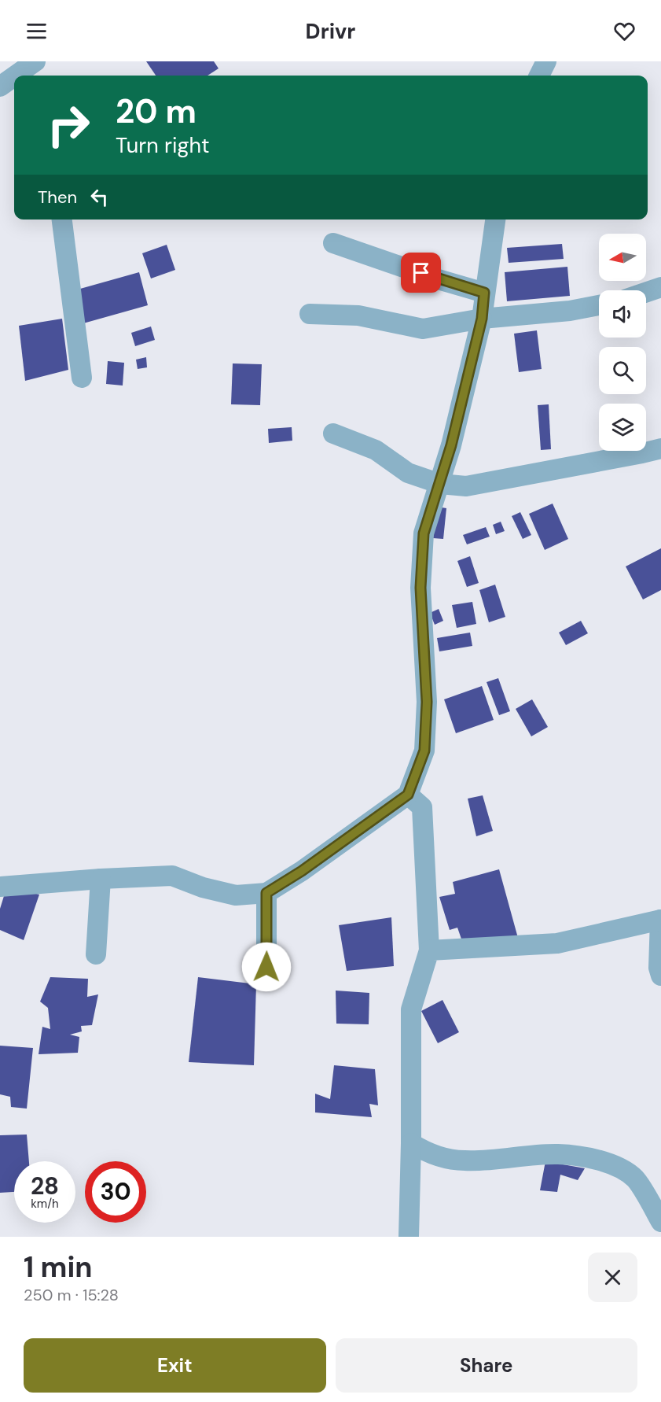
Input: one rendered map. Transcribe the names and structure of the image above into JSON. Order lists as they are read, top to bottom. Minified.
{"north":"left","page":{"header":"Drivr","turn":["20 m","Turn right"],"then":"Then","speed":"28 km/h","limit":"30","heading":["1 min","250 m · 15:28"],"buttons":["Exit","Share"]}}
